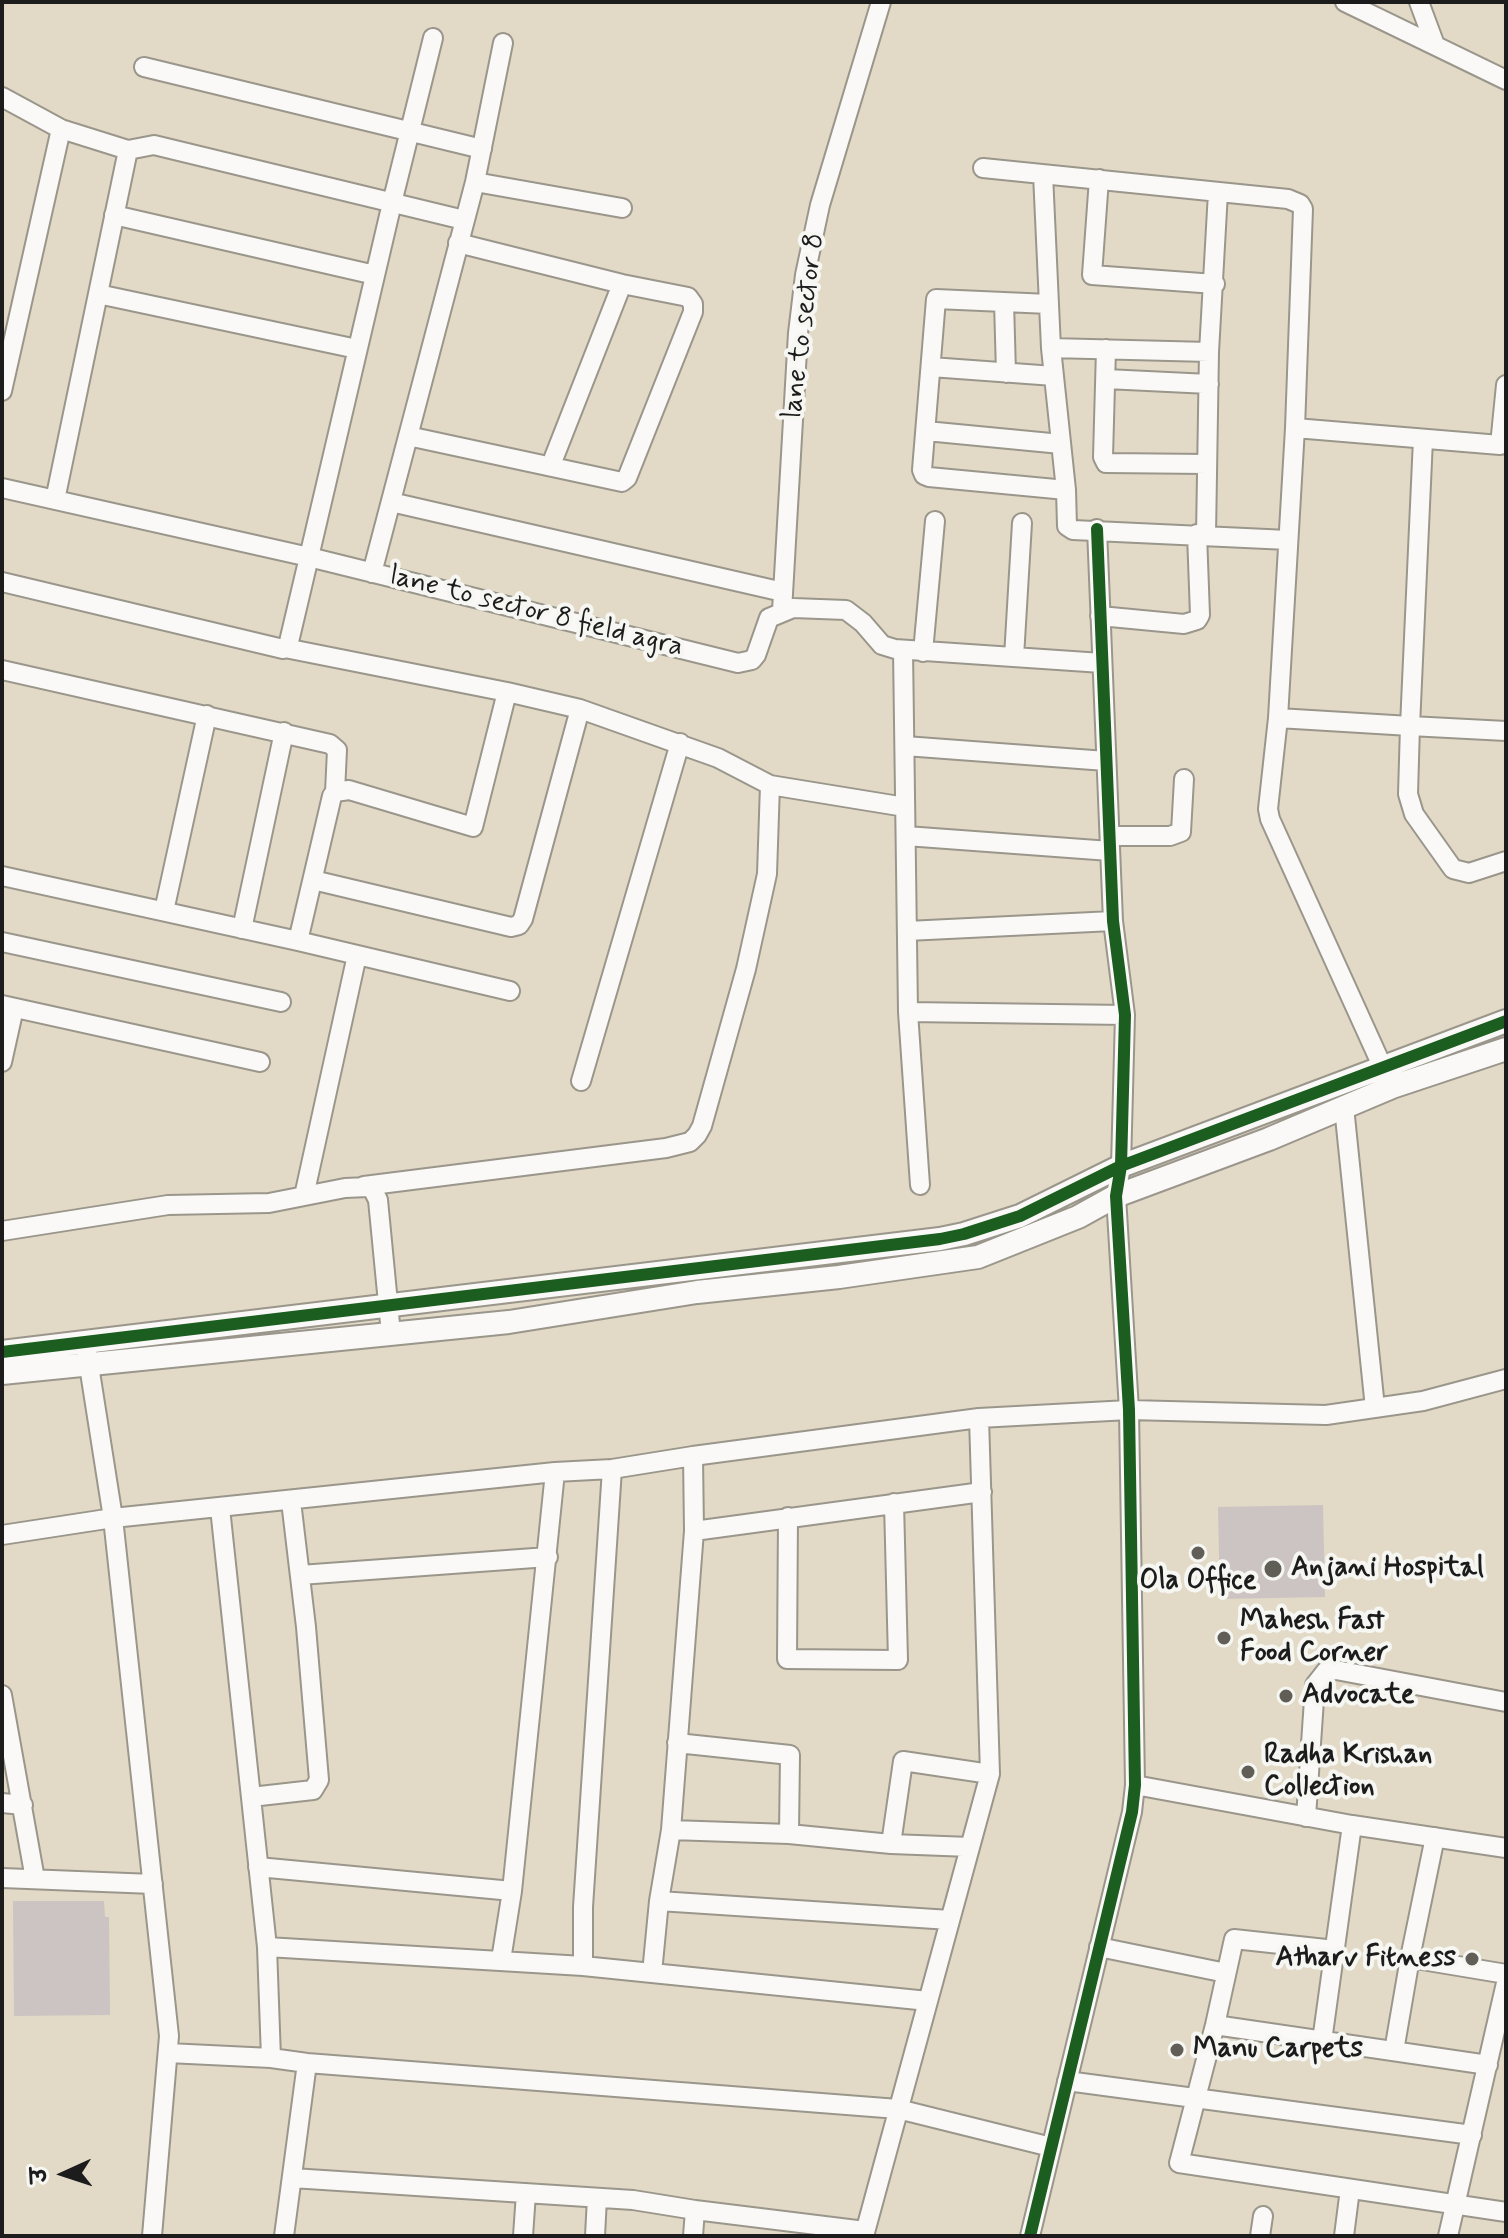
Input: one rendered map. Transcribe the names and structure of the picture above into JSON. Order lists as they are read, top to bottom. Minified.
{"streets":{"street":["lane to sector 8","lane to sector 8 field agra"]},"crossings":[["lane to sector 8","lane to sector 8 field agra"]],"places":["Ola Office","Anjani Hospital","Mahesh Fast Food Corner","Advocate","Radha Krishan Collection","Atharv Fitness","Manu Carpets"],"north":"left"}
